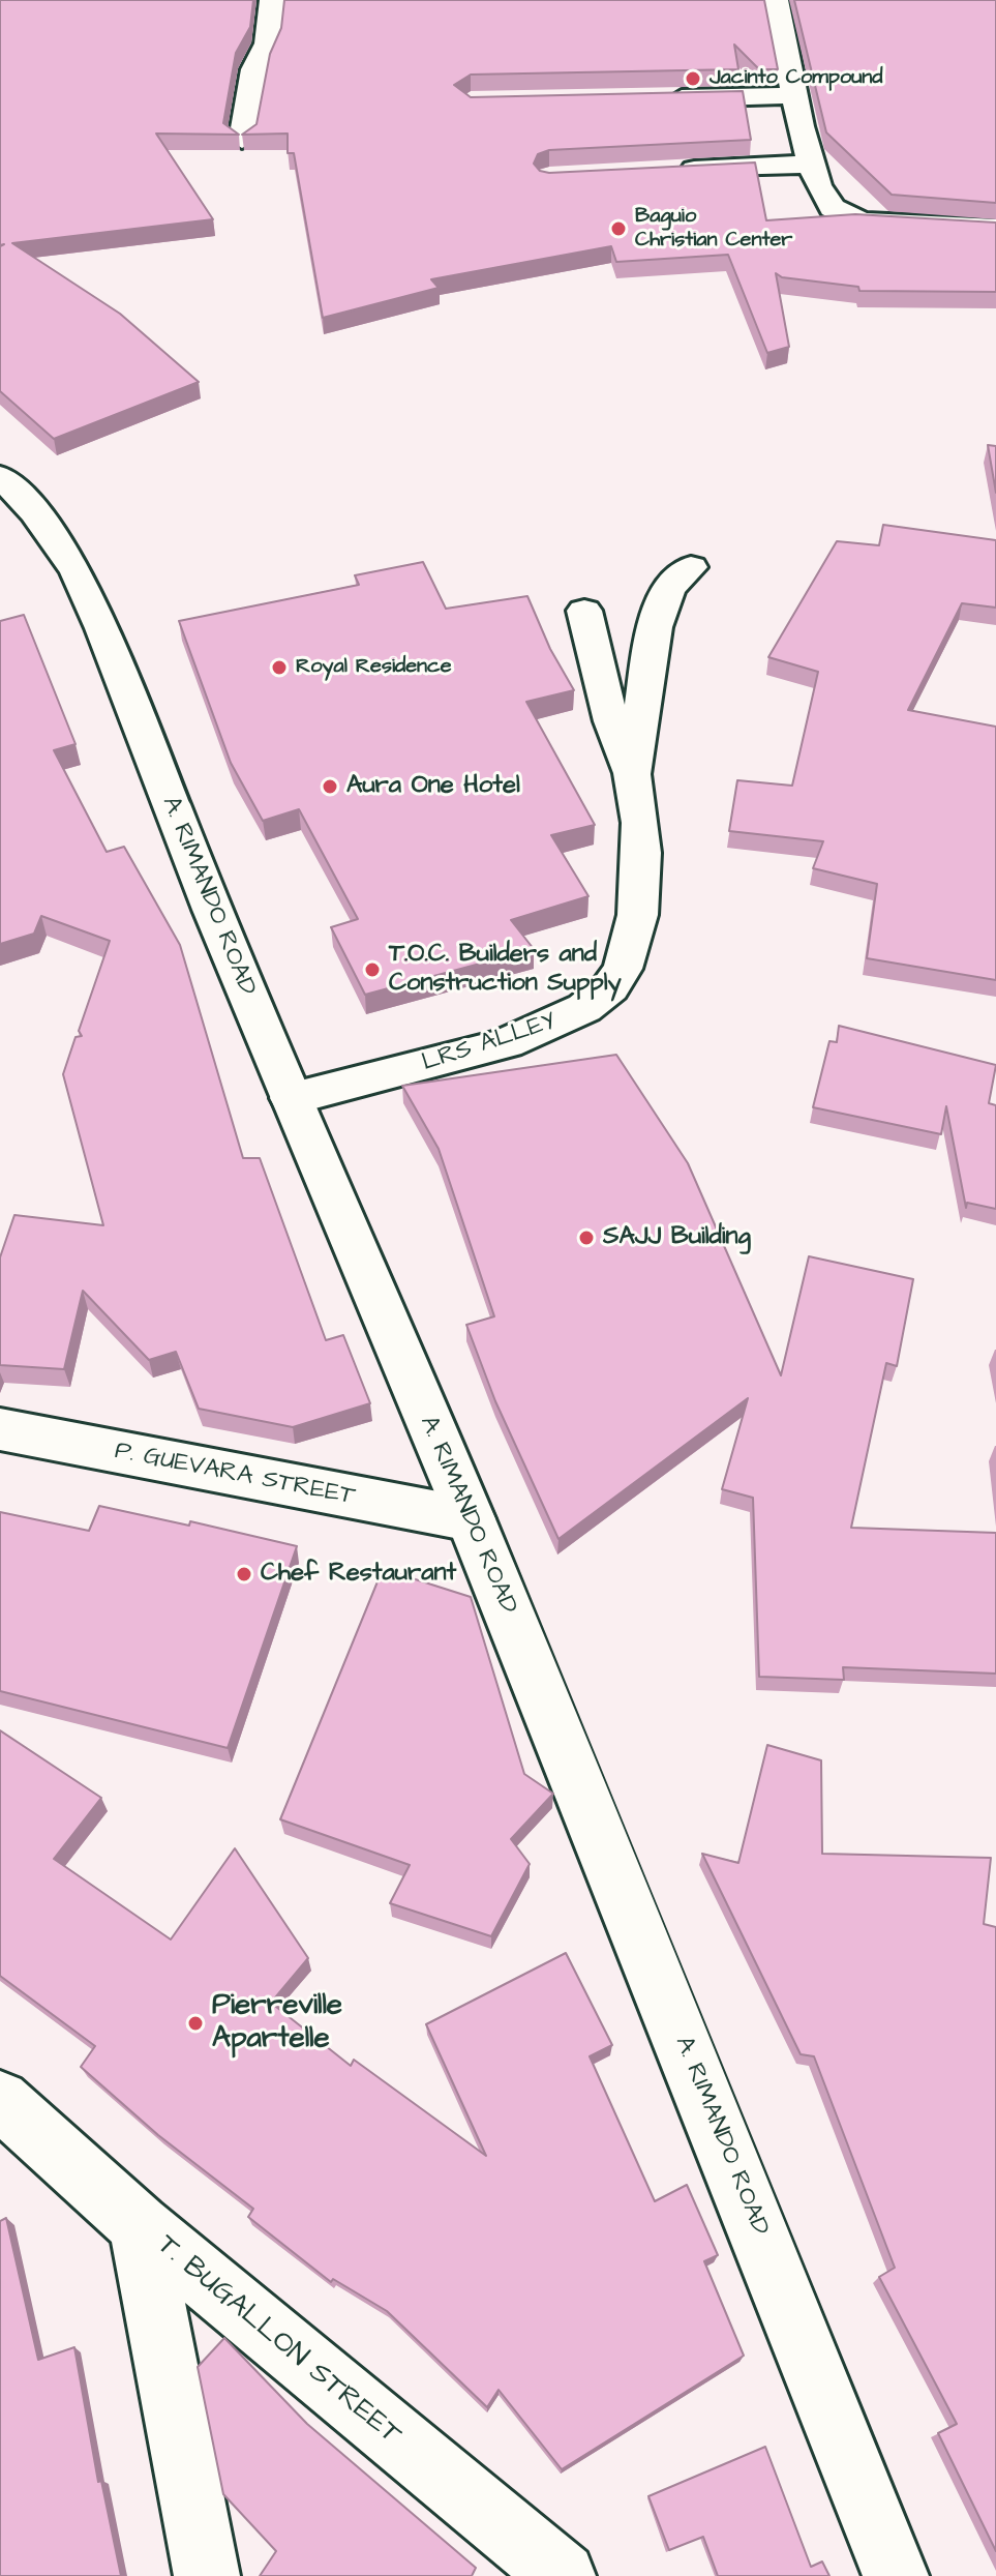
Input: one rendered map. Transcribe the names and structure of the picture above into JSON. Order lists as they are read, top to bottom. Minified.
{"streets":{"street":["A. RIMANDO ROAD","LRS ALLEY","P. GUEVARA STREET","T. BUGALLON STREET"]},"crossings":[["A. RIMANDO ROAD","LRS ALLEY"],["A. RIMANDO ROAD","P. GUEVARA STREET"]],"places":["Jacinto Compound","Baguio Christian Center","Royal Residence","Aura One Hotel","T.O.C. Builders and Construction Supply","SAJJ Building","Chef Restaurant","Pierreville Apartelle"]}
